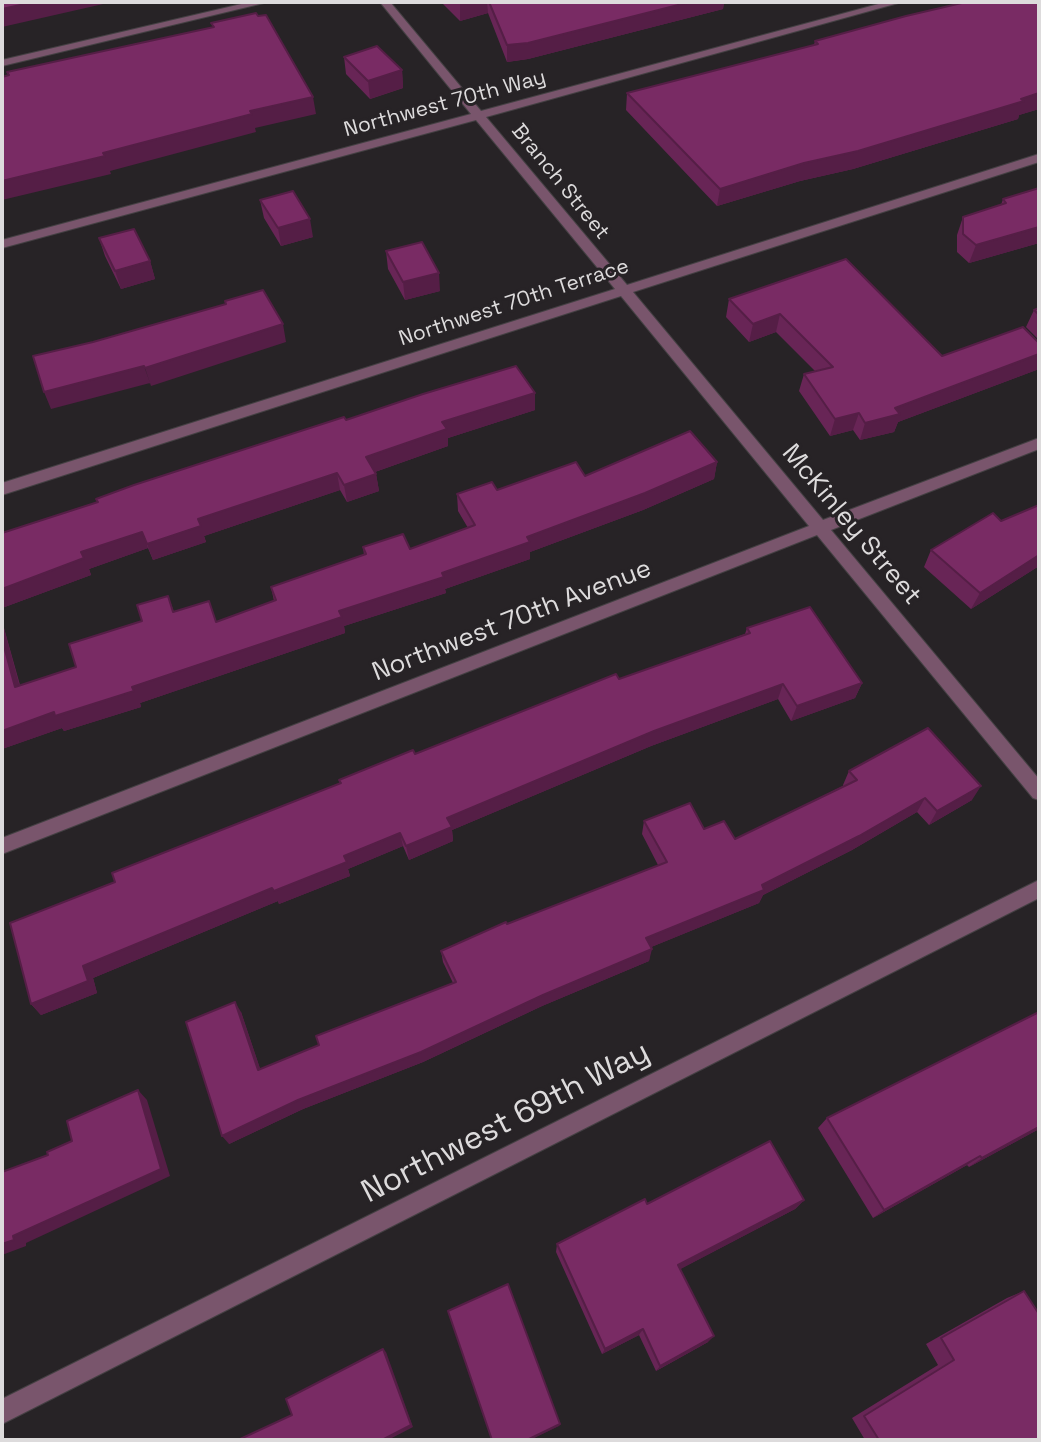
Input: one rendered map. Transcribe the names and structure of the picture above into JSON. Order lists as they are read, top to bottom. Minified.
{"streets":{"street":["Northwest 70th Way","Branch Street","Northwest 70th Terrace","McKinley Street","Northwest 70th Avenue","Northwest 69th Way"]},"crossings":[["Northwest 70th Way","Branch Street"],["Branch Street","Northwest 70th Terrace"],["Branch Street","McKinley Street"],["Northwest 70th Terrace","McKinley Street"],["McKinley Street","Northwest 70th Avenue"]]}
